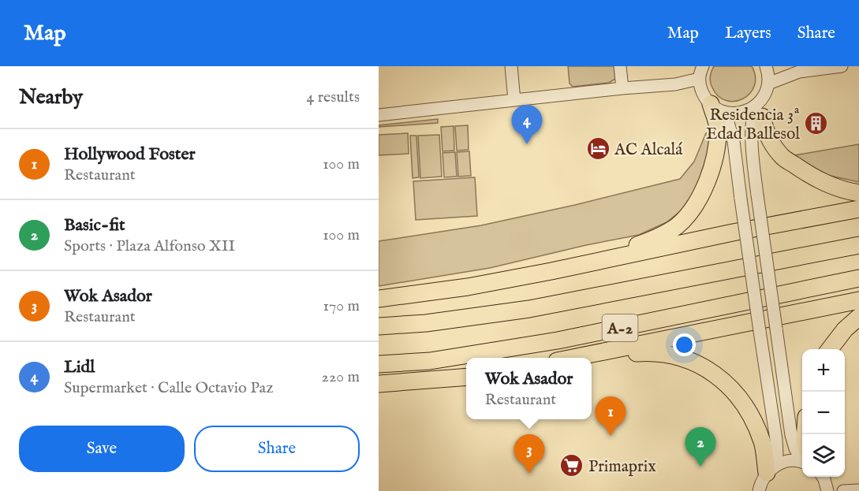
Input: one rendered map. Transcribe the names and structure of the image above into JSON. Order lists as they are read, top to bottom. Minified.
{"streets":{"highway":["A-2"]},"places":{"building":["Residencia 3ª Edad Ballesol"],"hotel":["AC Alcalá"],"supermarket":["Primaprix"]},"page":{"header":"Map","nav":["Map","Layers","Share"],"heading":["Nearby","4 results"],"pins":["4","1","2","3"],"list":[{"mark":"1","name":"Hollywood Foster","note":"Restaurant","value":"100 m"},{"mark":"2","name":"Basic-fit","note":"Sports · Plaza Alfonso XII","value":"100 m"},{"mark":"3","name":"Wok Asador","note":"Restaurant","value":"170 m"},{"mark":"4","name":"Lidl","note":"Supermarket · Calle Octavio Paz","value":"220 m"}],"map_buttons":["+","−"],"popup":["Wok Asador","Restaurant"],"buttons":["Save","Share"]}}
